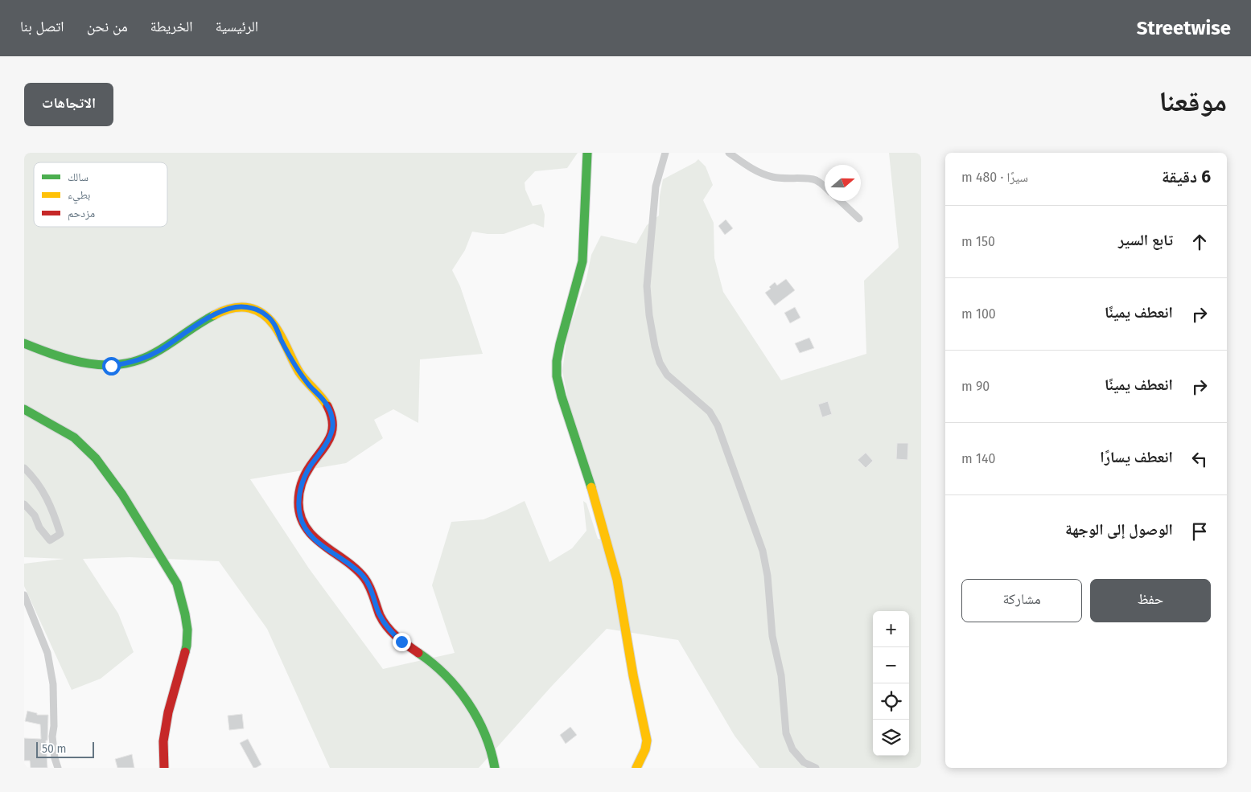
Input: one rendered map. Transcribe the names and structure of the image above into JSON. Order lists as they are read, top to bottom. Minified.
{"legend":["سالك","بطيء","مزدحم"],"scale_bar":"50 m","north":"right","page":{"header":"Streetwise","nav":["الرئيسية","الخريطة","من نحن","اتصل بنا"],"title":"موقعنا","buttons":["الاتجاهات",["حفظ","مشاركة"]],"heading":["6 دقيقة","سيرًا · 480 m"],"list":[["تابع السير","150 m"],["انعطف يمينًا","100 m"],["انعطف يمينًا","90 m"],["انعطف يسارًا","140 m"],"الوصول إلى الوجهة"],"map_buttons":["+","−"],"scale":"50 m"}}
